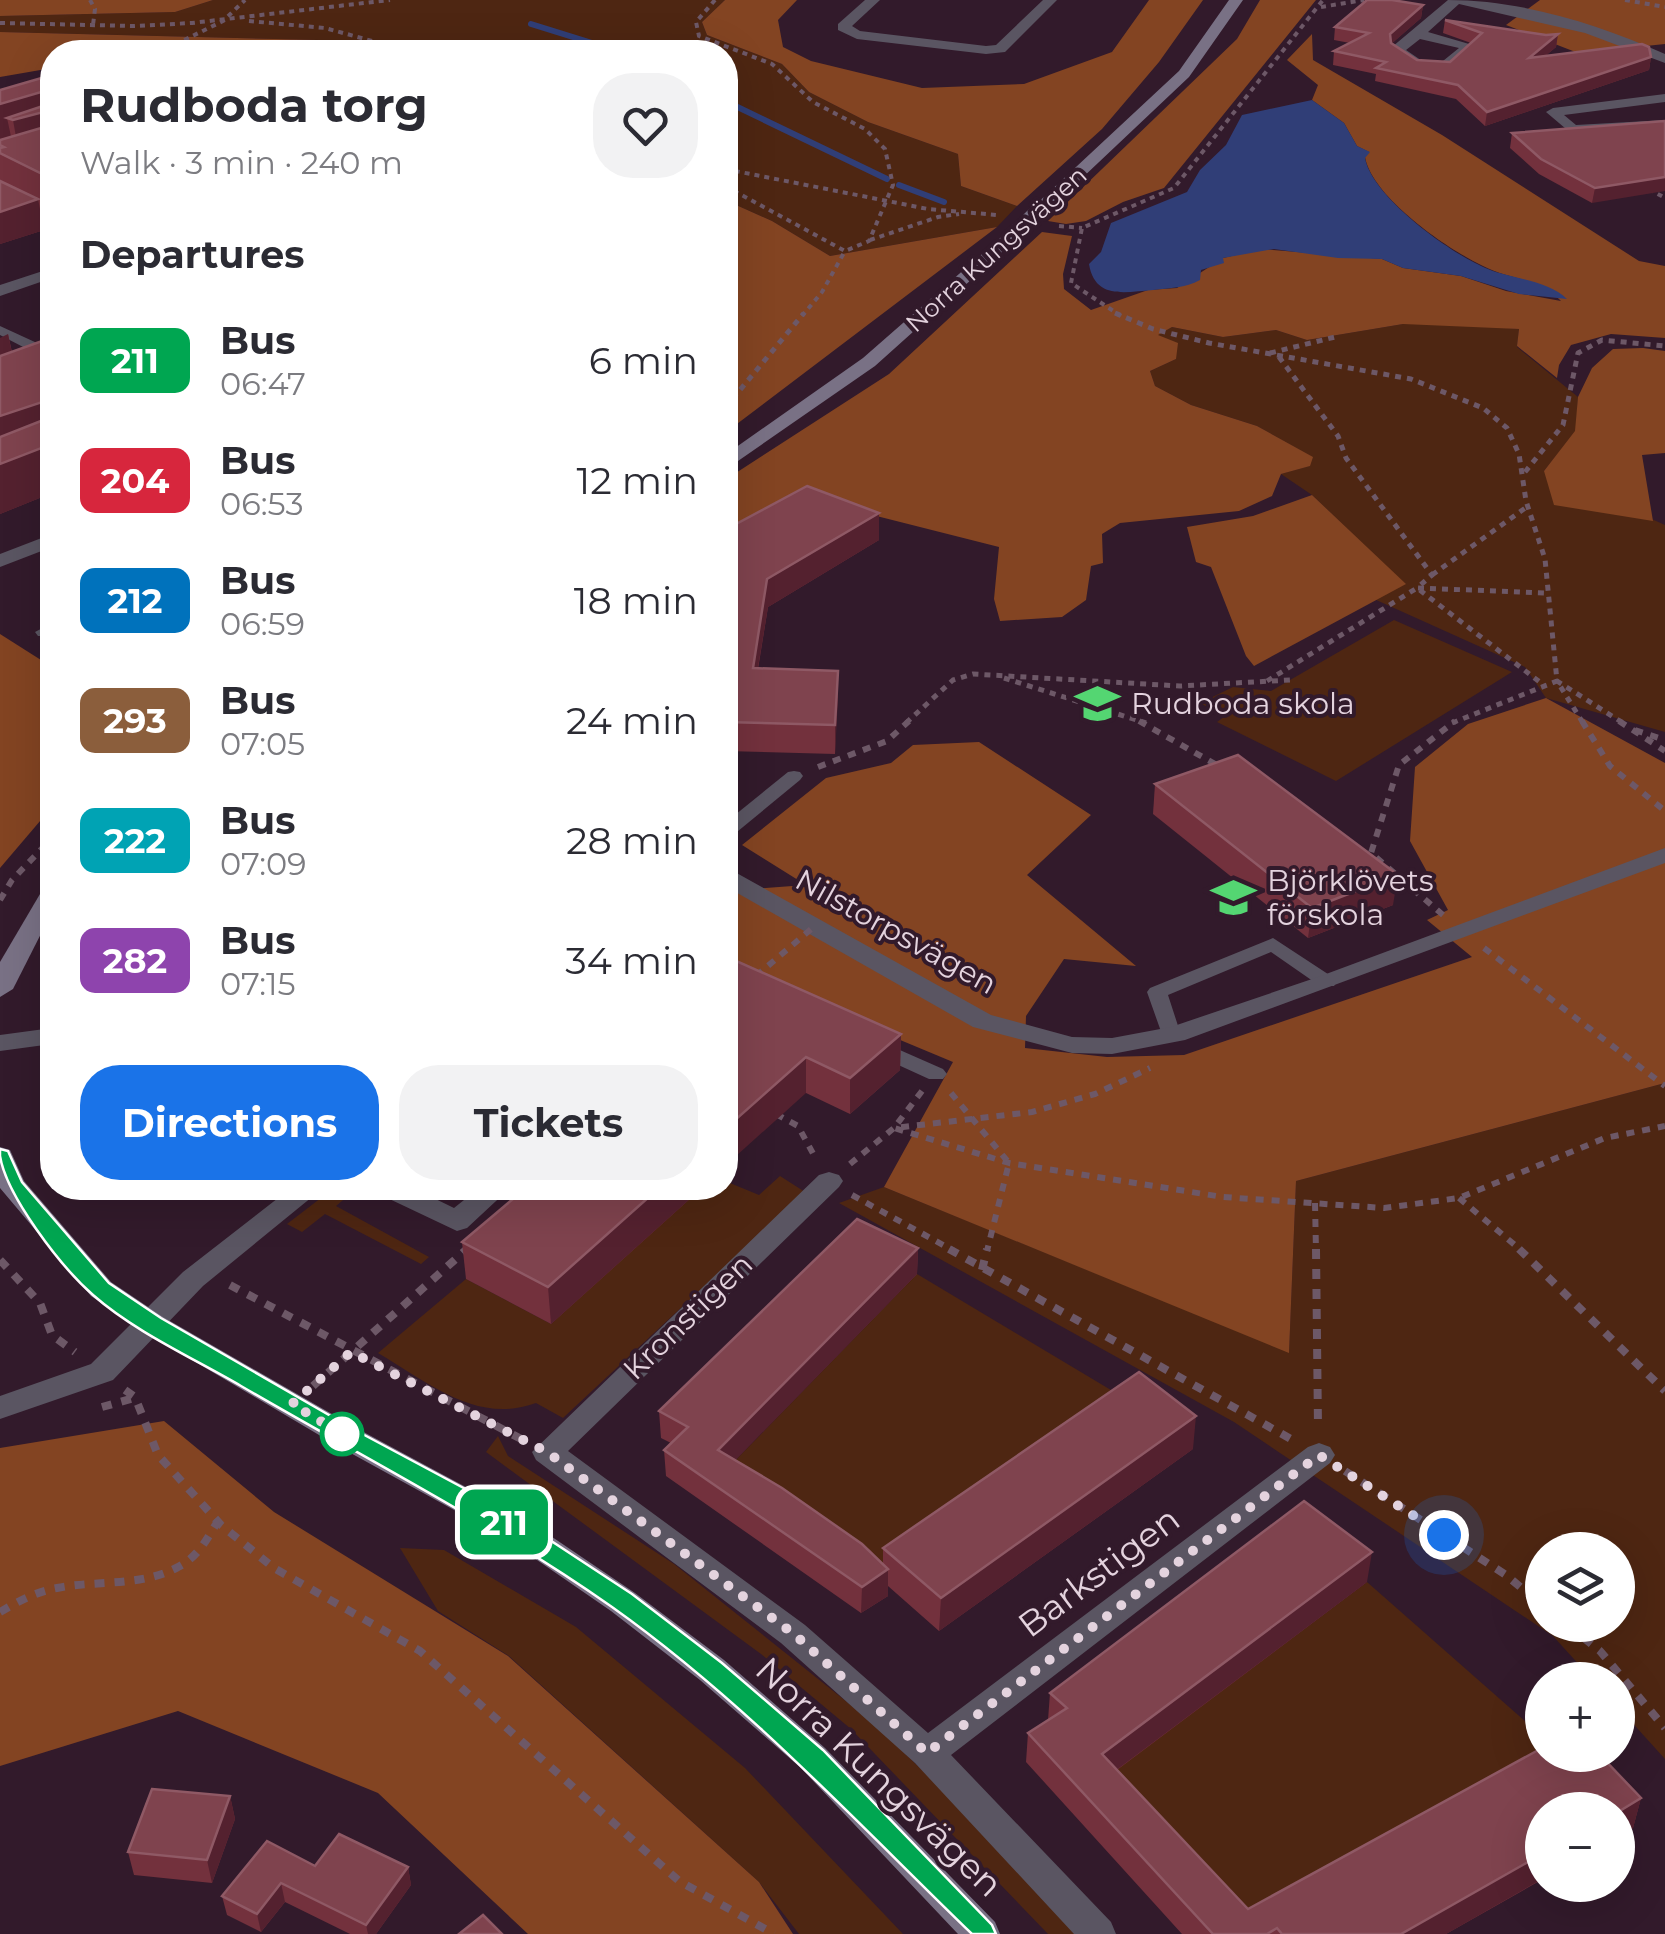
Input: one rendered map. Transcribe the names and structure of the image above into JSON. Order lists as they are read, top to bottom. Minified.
{"streets":{"main road":["Norra Kungsvägen"],"street":["Nilstorpsvägen","Kronstigen","Barkstigen"]},"places":{"school or university":["Rudboda skola","Björklövets förskola"]},"lines":["bus line 211"],"page":{"on_map":"211","heading":[["Rudboda torg","Walk · 3 min · 240 m"],"Departures"],"list":[{"mark":"211","name":"Bus","note":"06:47","value":"6 min"},{"mark":"204","name":"Bus","note":"06:53","value":"12 min"},{"mark":"212","name":"Bus","note":"06:59","value":"18 min"},{"mark":"293","name":"Bus","note":"07:05","value":"24 min"},{"mark":"222","name":"Bus","note":"07:09","value":"28 min"},{"mark":"282","name":"Bus","note":"07:15","value":"34 min"}],"buttons":["Directions","Tickets"],"map_buttons":["+","−"]}}
